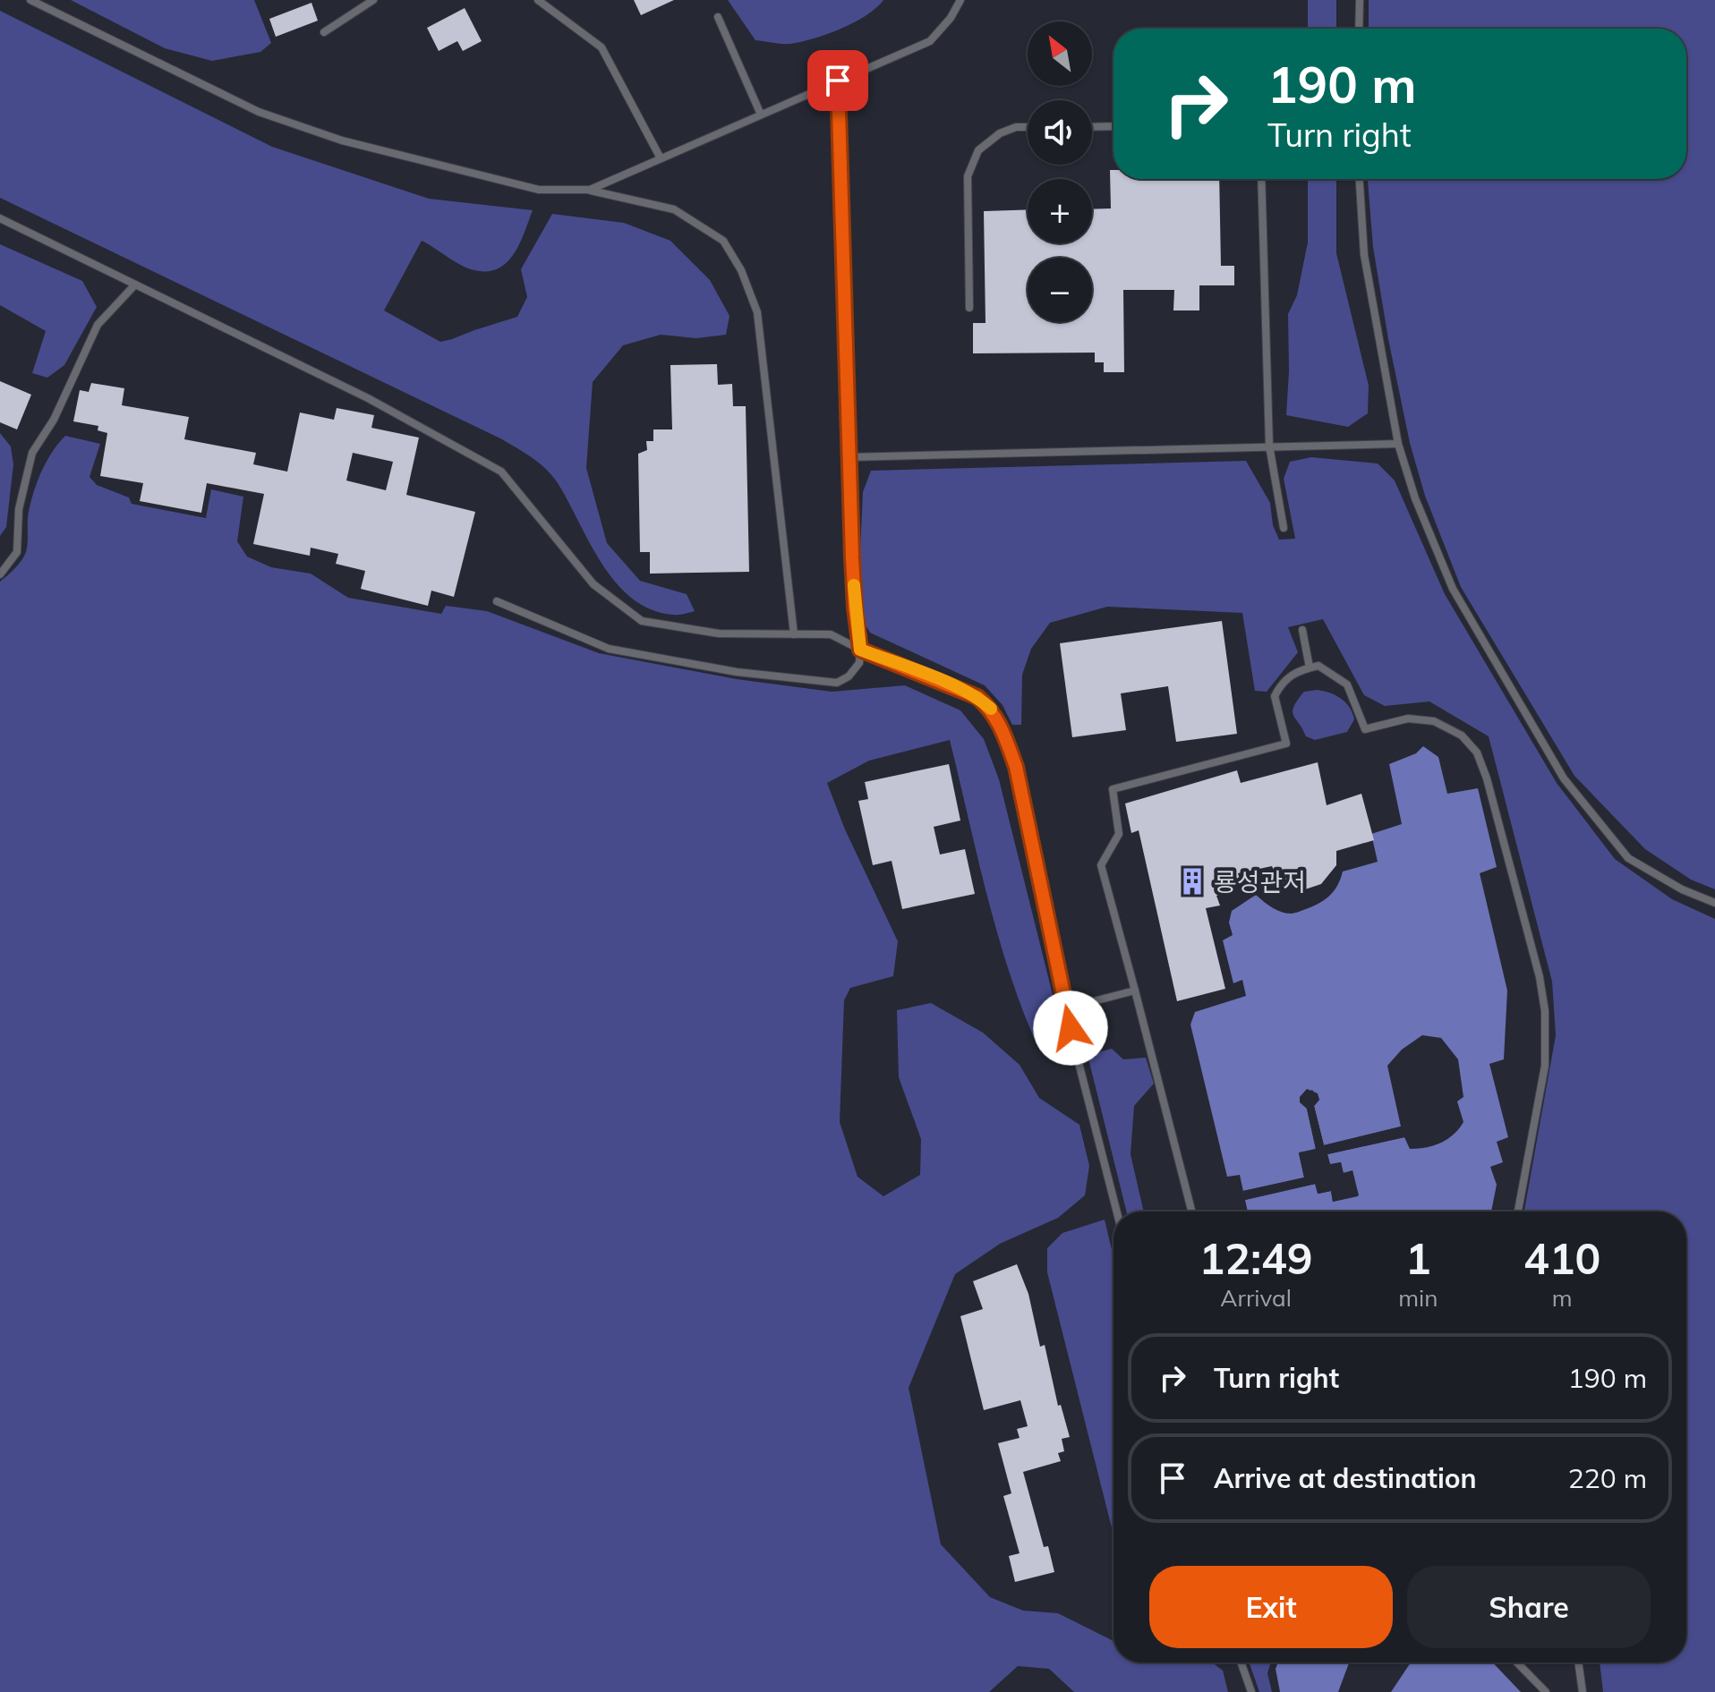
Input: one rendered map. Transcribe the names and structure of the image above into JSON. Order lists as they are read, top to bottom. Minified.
{"places":{"building":["룡성관저"]},"north":"top left","page":{"map_buttons":["+","−"],"turn":["190 m","Turn right"],"eta":["12:49","Arrival","1","min","410","m"],"list":[{"name":"Turn right","value":"190 m"},{"name":"Arrive at destination","value":"220 m"}],"buttons":["Exit","Share"]}}
